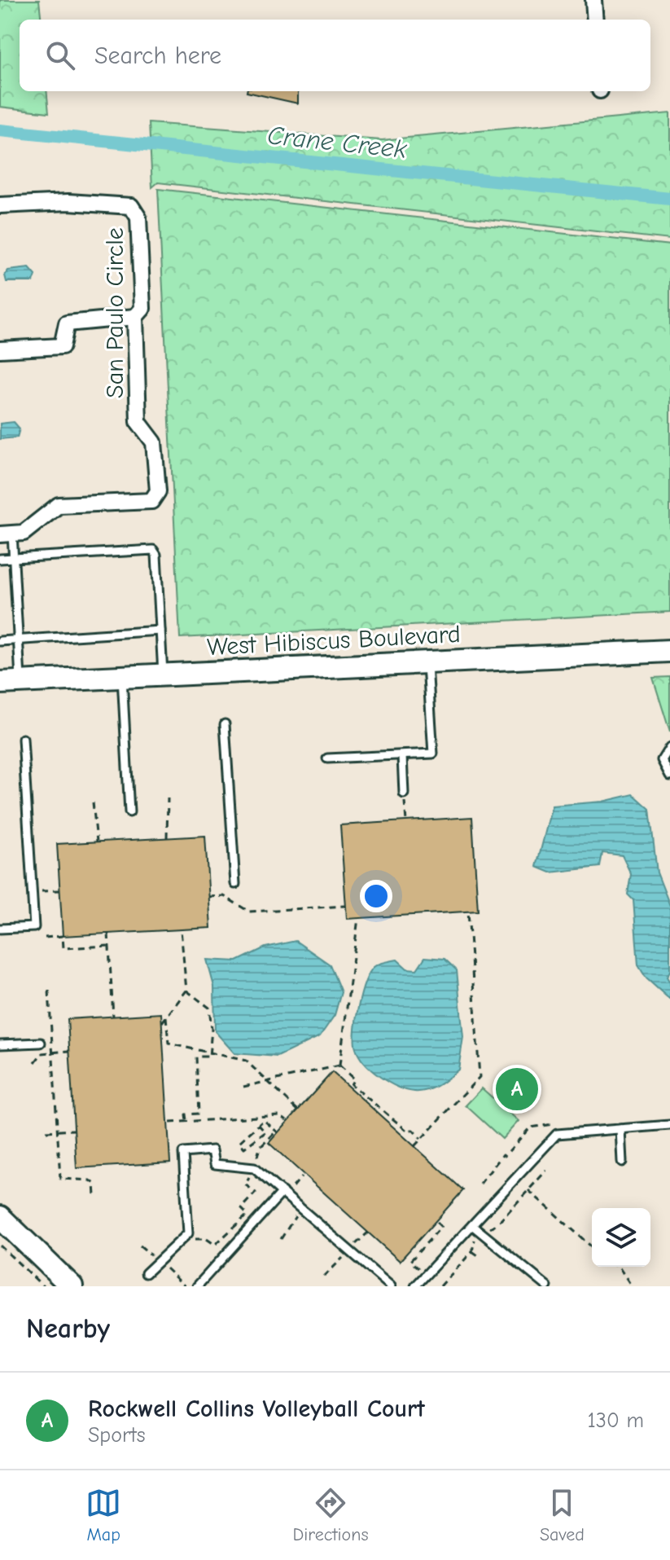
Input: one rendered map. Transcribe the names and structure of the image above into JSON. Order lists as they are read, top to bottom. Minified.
{"streets":{"street":["San Paulo Circle","West Hibiscus Boulevard"]},"water":["Crane Creek"],"page":{"search":"Search here","pins":"A","heading":"Nearby","list":[{"mark":"A","name":"Rockwell Collins Volleyball Court","note":"Sports","value":"130 m"}],"nav":["Map","Directions","Saved"]}}
